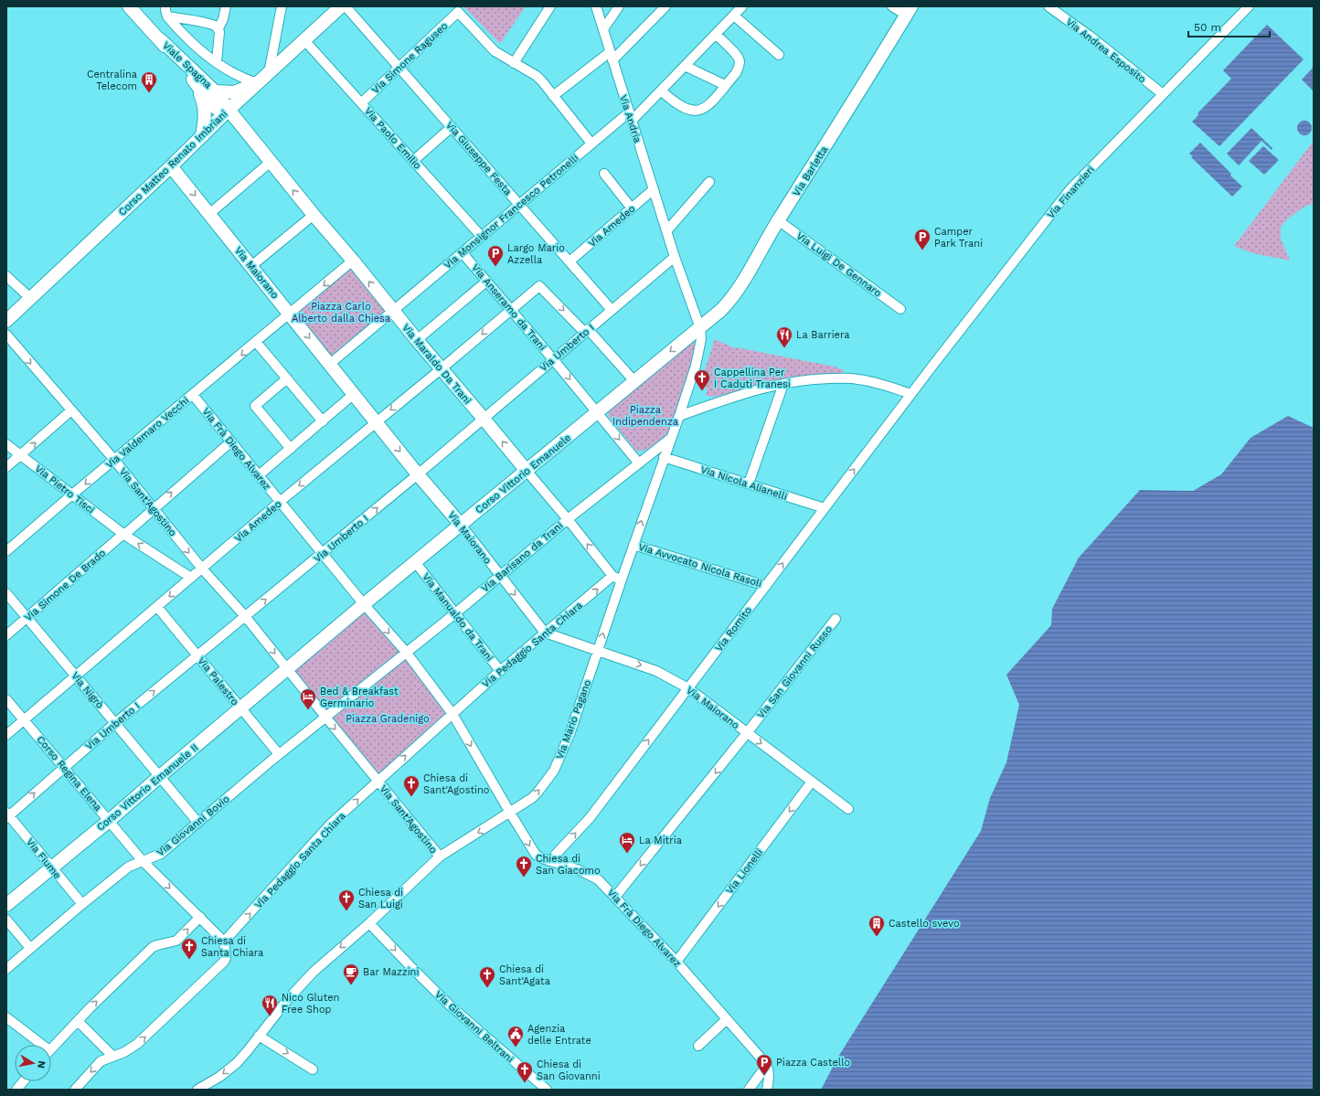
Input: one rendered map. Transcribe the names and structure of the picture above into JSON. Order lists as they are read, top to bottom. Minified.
{"streets":{"street":["Via Andrea Esposito","Via Simone Raguseo","Viale Spagna","Via Andria","Via Paolo Emilio","Via Giuseppe Festa","Corso Matteo Renato Imbriani","Via Barletta","Via Finanzieri","Via Monsignor Francesco Petronelli","Via Amedeo","Via Luigi De Gennaro","Via Maiorano","Via Anseramo da Trani","Via Umberto I","Via Maraldo Da Trani","Via Valdemaro Vecchi","Via Frà Diego Alvarez","Corso Vittorio Emanuele","Via Nicola Alianelli","Via Pietro Tisci","Via Sant'Agostino","Via Barisano da Trani","Via Avvocato Nicola Rasoli","Via Simone De Brado","Via Manualdo da Trani","Via Romito","Via Pedaggio Santa Chiara","Via San Giovanni Russo","Via Palestro","Via Nigrò","Via Mario Pagano","Corso Regina Elena","Corso Vittorio Emanuele II","Via Giovanni Bovio","Via Fiume","Via Lionelli","Via Giovanni Beltrani"]},"crossings":[["Via Andrea Esposito","Via Finanzieri"],["Via Simone Raguseo","Via Paolo Emilio"],["Via Simone Raguseo","Via Giuseppe Festa"],["Viale Spagna","Corso Matteo Renato Imbriani"],["Viale Spagna","Via Maraldo Da Trani"],["Via Andria","Via Barletta"],["Via Andria","Via Monsignor Francesco Petronelli"],["Via Andria","Via Amedeo"],["Via Andria","Via Umberto I"],["Via Paolo Emilio","Corso Matteo Renato Imbriani"],["Via Paolo Emilio","Via Monsignor Francesco Petronelli"],["Via Giuseppe Festa","Via Monsignor Francesco Petronelli"],["Via Giuseppe Festa","Via Amedeo"],["Via Giuseppe Festa","Via Umberto I"],["Corso Matteo Renato Imbriani","Via Maiorano"],["Corso Matteo Renato Imbriani","Via Maraldo Da Trani"],["Via Barletta","Via Luigi De Gennaro"],["Via Finanzieri","Via Romito"],["Via Monsignor Francesco Petronelli","Via Anseramo da Trani"],["Via Monsignor Francesco Petronelli","Via Maraldo Da Trani"],["Via Amedeo","Via Maiorano"],["Via Amedeo","Via Anseramo da Trani"],["Via Amedeo","Via Maraldo Da Trani"],["Via Amedeo","Via Frà Diego Alvarez"],["Via Amedeo","Via Pietro Tisci"],["Via Amedeo","Via Sant'Agostino"],["Via Amedeo","Via Palestro"],["Via Amedeo","Via Nigrò"],["Via Amedeo","Corso Regina Elena"],["Via Maiorano","Via Umberto I"],["Via Maiorano","Via Valdemaro Vecchi"],["Via Maiorano","Corso Vittorio Emanuele"],["Via Maiorano","Via Barisano da Trani"],["Via Maiorano","Via Romito"],["Via Maiorano","Via Pedaggio Santa Chiara"],["Via Maiorano","Via San Giovanni Russo"],["Via Maiorano","Via Mario Pagano"],["Via Maiorano","Via Lionelli"],["Via Anseramo da Trani","Via Umberto I"],["Via Anseramo da Trani","Corso Vittorio Emanuele"],["Via Umberto I","Via Maraldo Da Trani"],["Via Umberto I","Via Frà Diego Alvarez"],["Via Umberto I","Via Sant'Agostino"],["Via Umberto I","Via Palestro"],["Via Umberto I","Via Nigrò"],["Via Umberto I","Corso Regina Elena"],["Via Umberto I","Via Fiume"],["Via Maraldo Da Trani","Corso Vittorio Emanuele"],["Via Maraldo Da Trani","Via Barisano da Trani"],["Via Maraldo Da Trani","Via Pedaggio Santa Chiara"],["Via Maraldo Da Trani","Via Mario Pagano"],["Via Valdemaro Vecchi","Via Frà Diego Alvarez"],["Via Valdemaro Vecchi","Via Pietro Tisci"],["Via Valdemaro Vecchi","Via Sant'Agostino"],["Via Frà Diego Alvarez","Corso Vittorio Emanuele"],["Via Frà Diego Alvarez","Via Simone De Brado"],["Via Frà Diego Alvarez","Via Romito"],["Via Frà Diego Alvarez","Via Pedaggio Santa Chiara"],["Via Frà Diego Alvarez","Via San Giovanni Russo"],["Via Frà Diego Alvarez","Via Mario Pagano"],["Via Frà Diego Alvarez","Via Lionelli"],["Corso Vittorio Emanuele","Via Manualdo da Trani"],["Via Nicola Alianelli","Via Romito"],["Via Nicola Alianelli","Via Mario Pagano"],["Via Pietro Tisci","Via Simone De Brado"],["Via Sant'Agostino","Via Simone De Brado"],["Via Sant'Agostino","Via Pedaggio Santa Chiara"],["Via Sant'Agostino","Via Mario Pagano"],["Via Sant'Agostino","Corso Vittorio Emanuele II"],["Via Barisano da Trani","Via Manualdo da Trani"],["Via Avvocato Nicola Rasoli","Via Romito"],["Via Avvocato Nicola Rasoli","Via Mario Pagano"],["Via Simone De Brado","Via Nigrò"],["Via Manualdo da Trani","Via Pedaggio Santa Chiara"],["Via Pedaggio Santa Chiara","Via Mario Pagano"],["Via Pedaggio Santa Chiara","Corso Regina Elena"],["Via Palestro","Corso Vittorio Emanuele II"],["Via Palestro","Via Giovanni Bovio"],["Via Nigrò","Corso Vittorio Emanuele II"],["Via Nigrò","Via Giovanni Bovio"],["Via Mario Pagano","Via Giovanni Beltrani"],["Corso Regina Elena","Corso Vittorio Emanuele II"],["Corso Regina Elena","Via Giovanni Bovio"],["Corso Vittorio Emanuele II","Via Fiume"],["Via Giovanni Bovio","Via Fiume"]],"one_way":["Via Maiorano","Via Umberto I","Via Maraldo Da Trani","Via Pietro Tisci","Via Sant'Agostino","Via Romito","Via Pedaggio Santa Chiara","Via San Giovanni Russo","Via Lionelli","Via Giovanni Beltrani"],"parks":["Piazza Carlo Alberto dalla Chiesa","Piazza Indipendenza","Piazza Gradenigo"],"places":{"building":["Centralina Telecom","Castello svevo"],"parking":["Camper Park Trani","Largo Mario Azzella","Piazza Castello"],"restaurant":["La Barriera","Nico Gluten Free Shop"],"church":["Cappellina Per I Caduti Tranesi","Chiesa di Sant'Agostino","Chiesa di San Giacomo","Chiesa di San Luigi","Chiesa di Santa Chiara","Chiesa di Sant'Agata","Chiesa di San Giovanni"],"hotel":["Bed & Breakfast Germinario","La Mitria"],"cafe":["Bar Mazzini"],"public building":["Agenzia delle Entrate"]},"scale_bar":"50 m","north":"right"}
